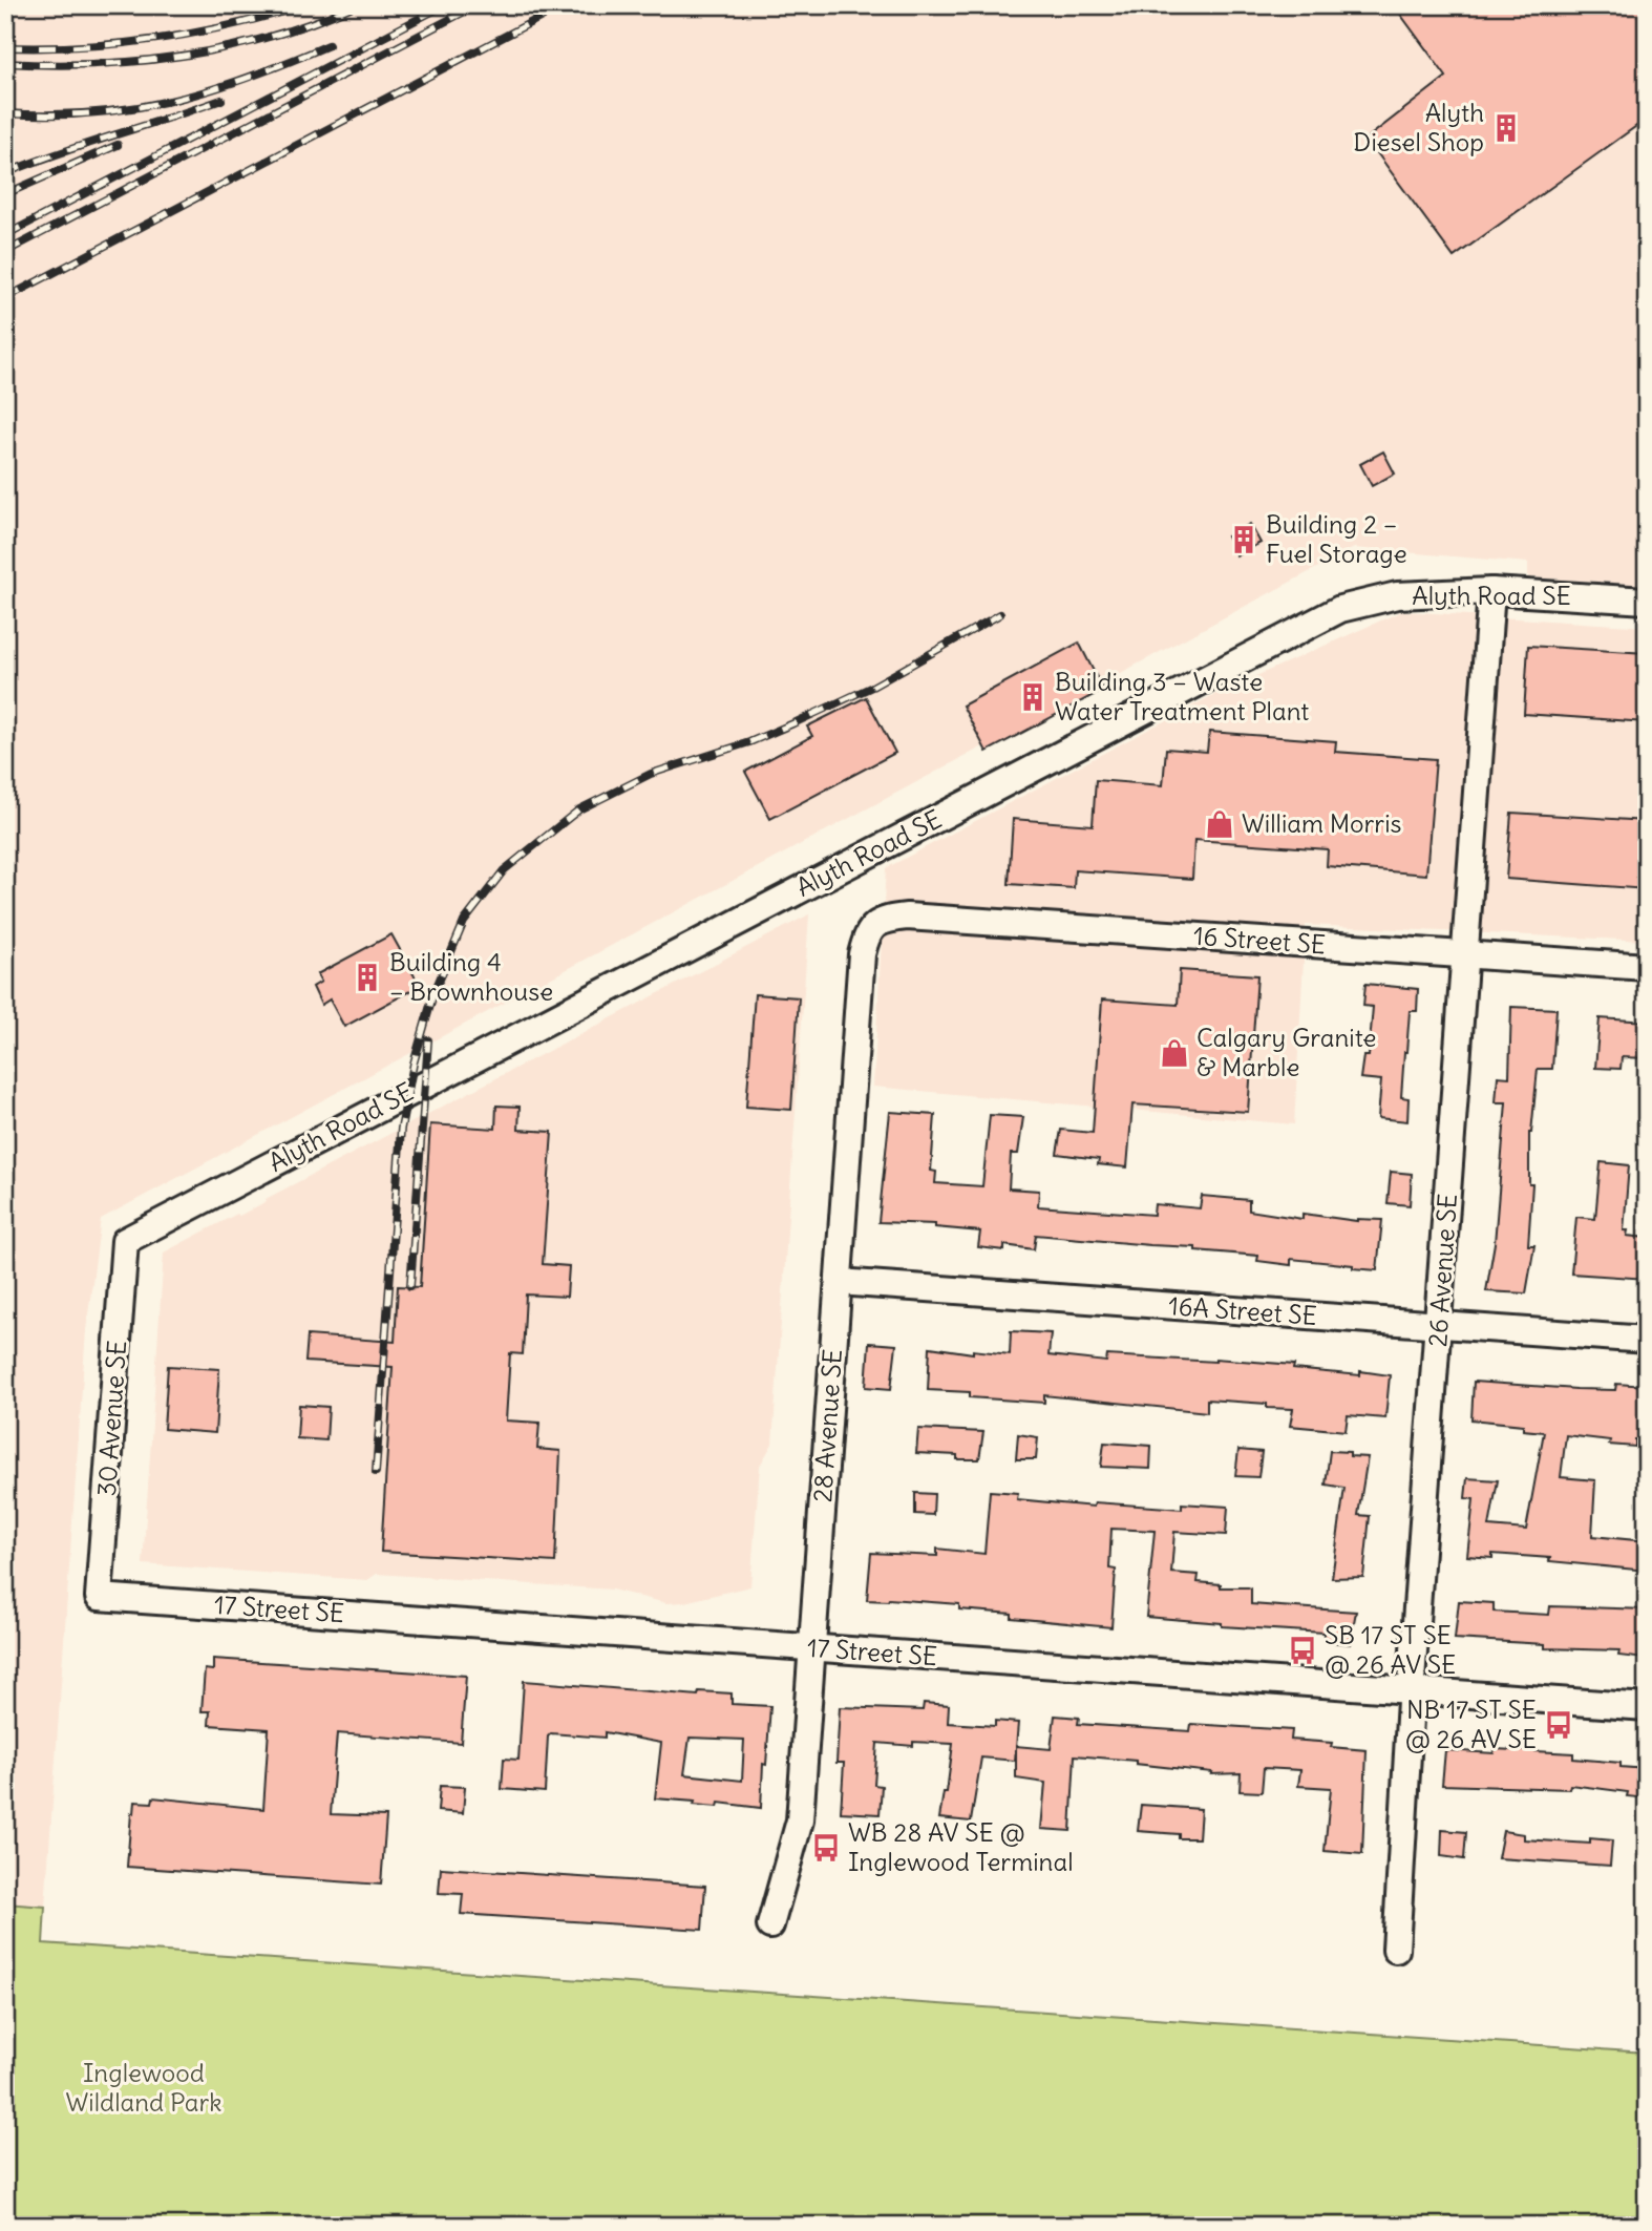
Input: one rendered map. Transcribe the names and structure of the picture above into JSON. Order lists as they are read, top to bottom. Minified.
{"streets":{"street":["Alyth Road SE","16 Street SE","26 Avenue SE","16A Street SE","30 Avenue SE","28 Avenue SE","17 Street SE"]},"crossings":[["Alyth Road SE","26 Avenue SE"],["Alyth Road SE","30 Avenue SE"],["16 Street SE","26 Avenue SE"],["16 Street SE","28 Avenue SE"],["26 Avenue SE","16A Street SE"],["26 Avenue SE","17 Street SE"],["16A Street SE","28 Avenue SE"],["30 Avenue SE","17 Street SE"],["28 Avenue SE","17 Street SE"]],"parks":["Inglewood Wildland Park"],"places":{"building":["Alyth Diesel Shop","Building 2 – Fuel Storage","Building 3 – Waste Water Treatment Plant","Building 4 – Brownhouse"],"shop":["William Morris","Calgary Granite & Marble"],"bus stop":["SB 17 ST SE @ 26 AV SE","NB 17 ST SE @ 26 AV SE","WB 28 AV SE @ Inglewood Terminal"]}}
